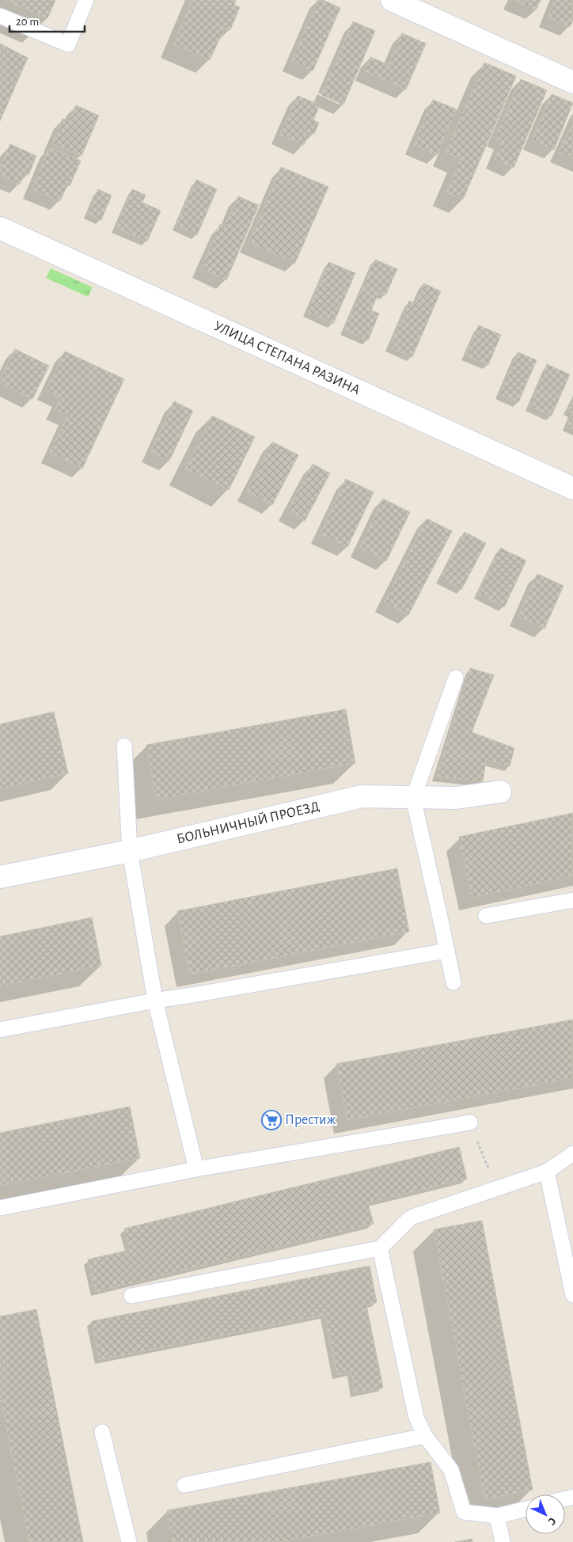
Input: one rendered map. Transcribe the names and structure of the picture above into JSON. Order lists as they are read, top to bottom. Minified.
{"streets":{"street":["УЛИЦА СТЕПАНА РАЗИНА","БОЛЬНИЧНЫЙ ПРОЕЗД"]},"places":{"supermarket":["Престиж"]},"scale_bar":"20 m","north":"bottom right"}
